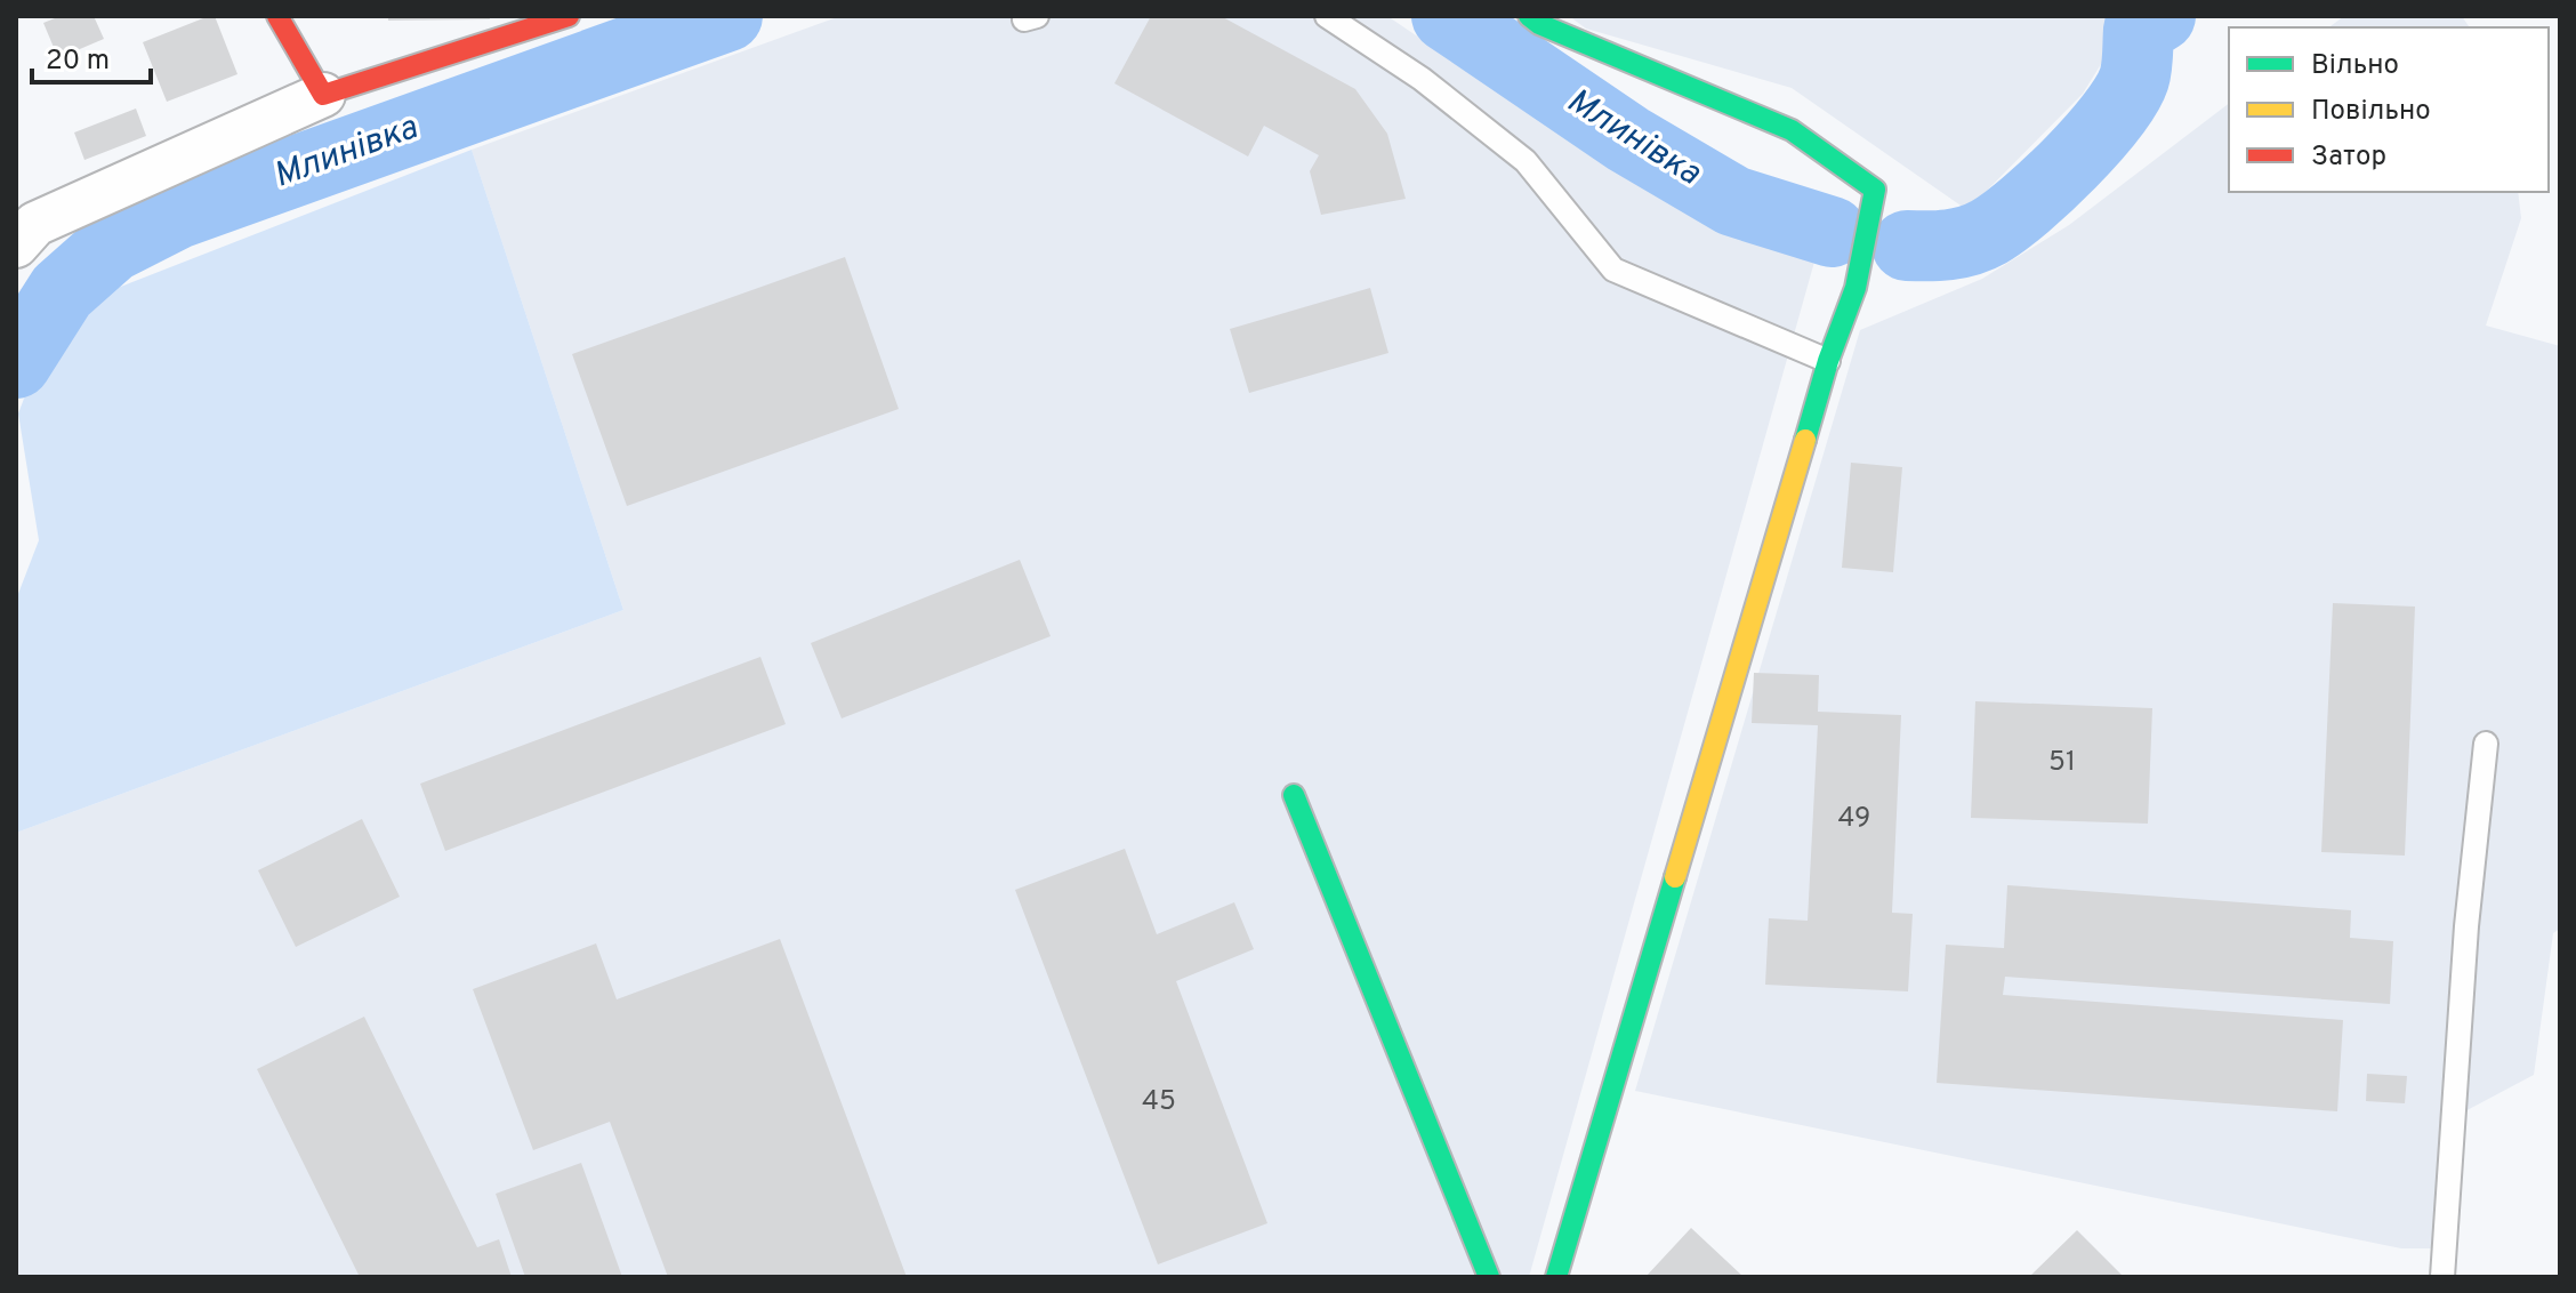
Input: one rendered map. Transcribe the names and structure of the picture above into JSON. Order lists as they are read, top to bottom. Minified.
{"water":["Млинівка"],"house_numbers":["51","49","45"],"legend":["Вільно","Повільно","Затор"],"scale_bar":"20 m"}
